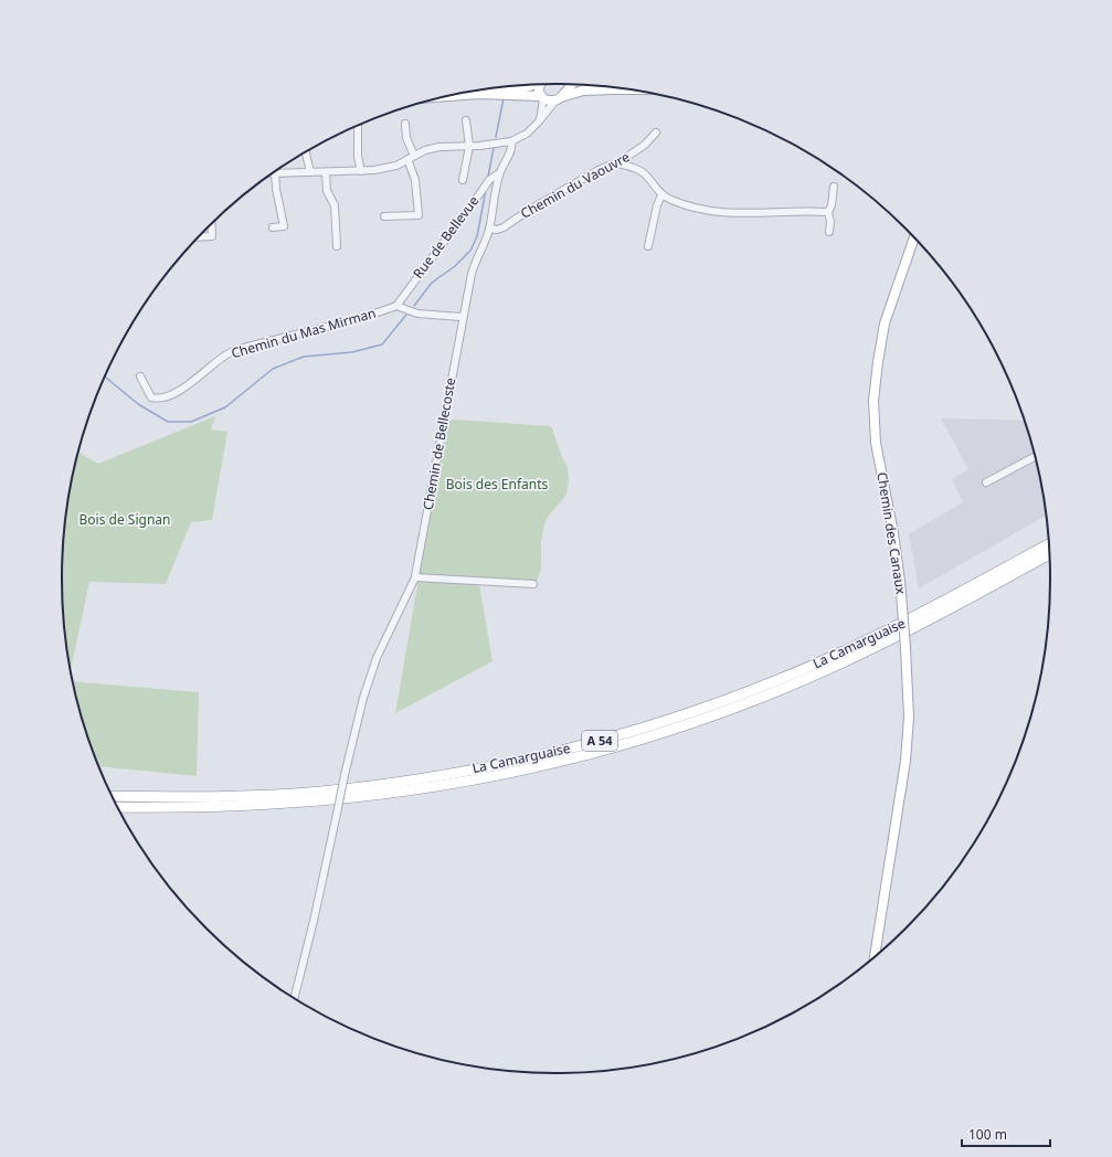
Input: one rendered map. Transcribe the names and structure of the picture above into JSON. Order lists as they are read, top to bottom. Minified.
{"streets":{"highway":["La Camarguaise","A 54"],"main road":["Chemin des Canaux"],"street":["Chemin du Vaouvre","Rue de Bellevue","Chemin du Mas Mirman","Chemin de Bellecoste"]},"crossings":[["Chemin du Vaouvre","Chemin de Bellecoste"],["Rue de Bellevue","Chemin du Mas Mirman"],["Rue de Bellevue","Chemin de Bellecoste"]],"parks":["Bois des Enfants","Bois de Signan"],"scale_bar":"100 m"}
